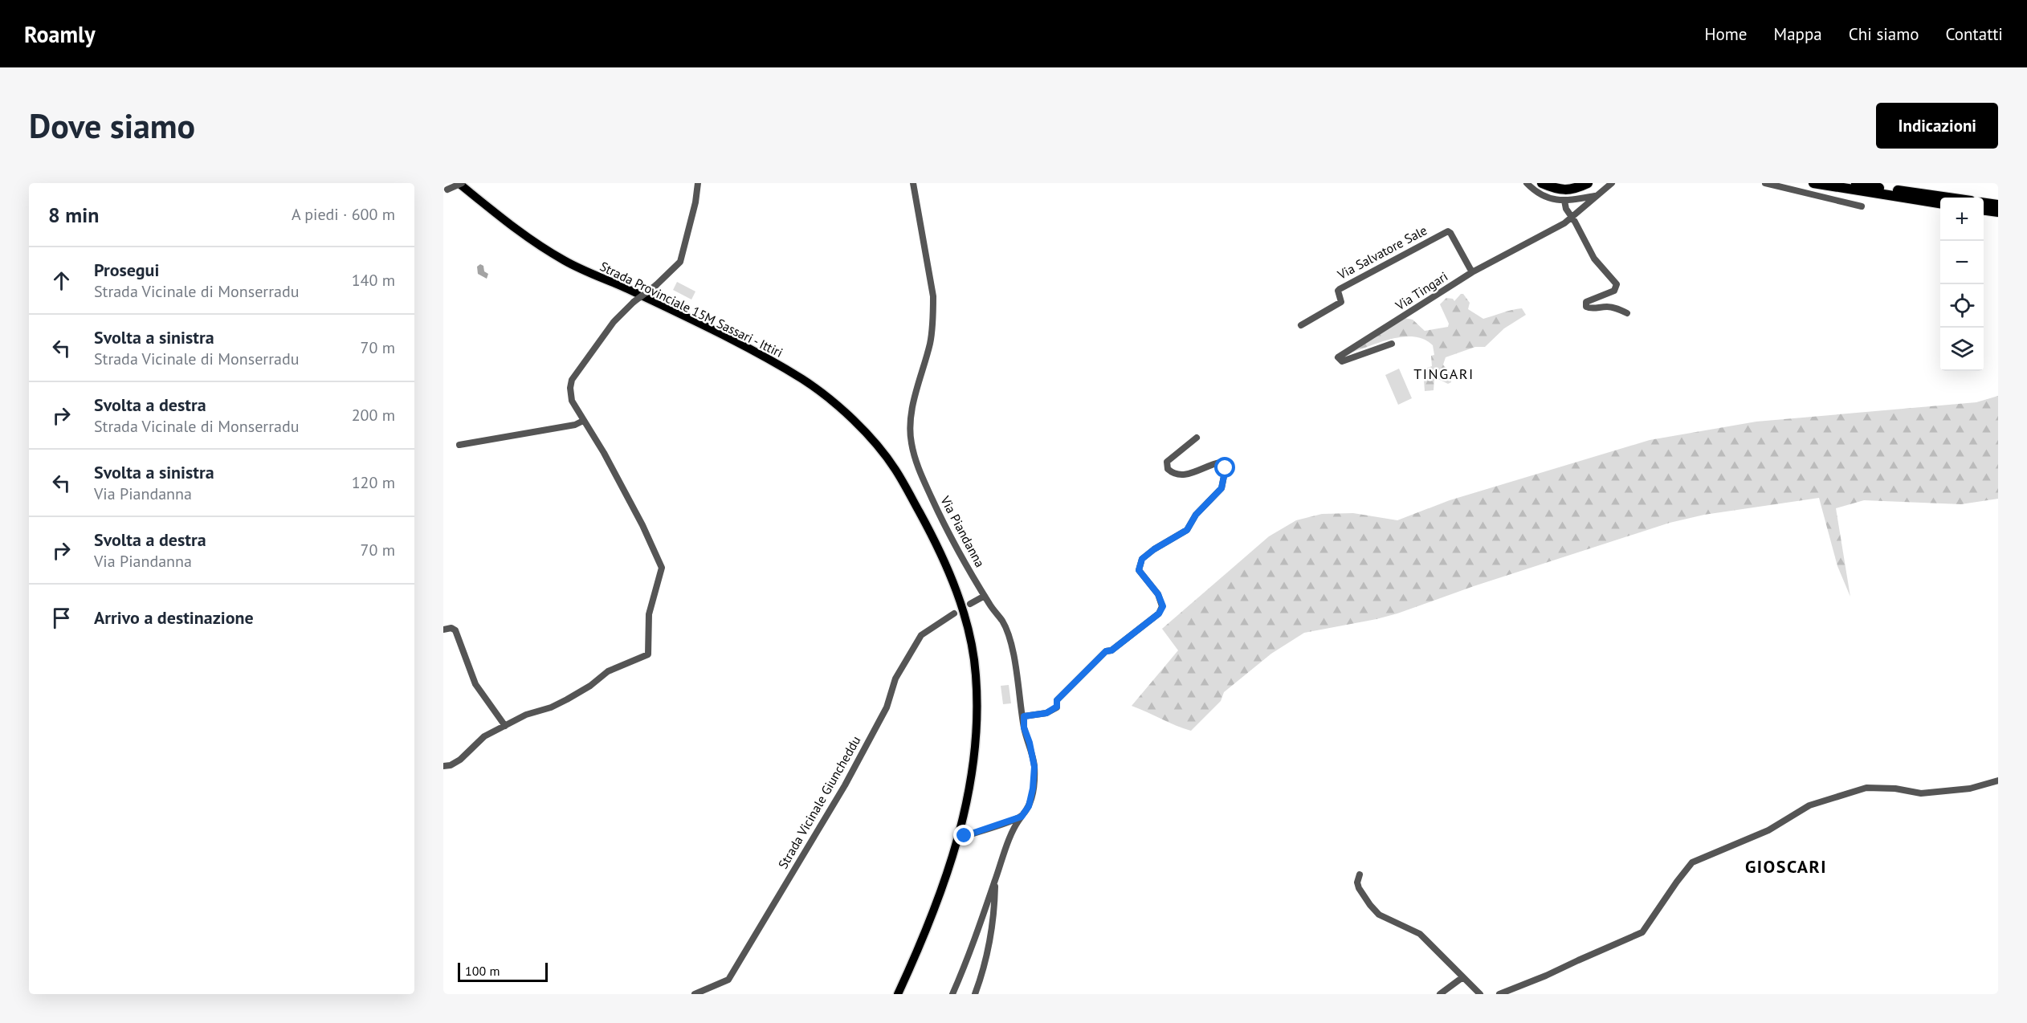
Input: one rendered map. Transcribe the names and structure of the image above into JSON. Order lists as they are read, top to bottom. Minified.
{"streets":{"main road":["Strada Provinciale 15M Sassari - Ittiri"],"street":["Via Salvatore Sale","Via Tingari","Via Piandanna","Strada Vicinale Giuncheddu"]},"crossings":[["Via Salvatore Sale","Via Tingari"]],"districts":["TINGARI","GIOSCARI"],"scale_bar":"100 m","page":{"header":"Roamly","nav":["Home","Mappa","Chi siamo","Contatti"],"buttons":"Indicazioni","title":"Dove siamo","heading":["8 min","A piedi · 600 m"],"map_buttons":["+","−"],"list":[["Prosegui","Strada Vicinale di Monserradu","140 m"],["Svolta a sinistra","Strada Vicinale di Monserradu","70 m"],["Svolta a destra","Strada Vicinale di Monserradu","200 m"],["Svolta a sinistra","Via Piandanna","120 m"],["Svolta a destra","Via Piandanna","70 m"],"Arrivo a destinazione"],"scale":"100 m"}}
